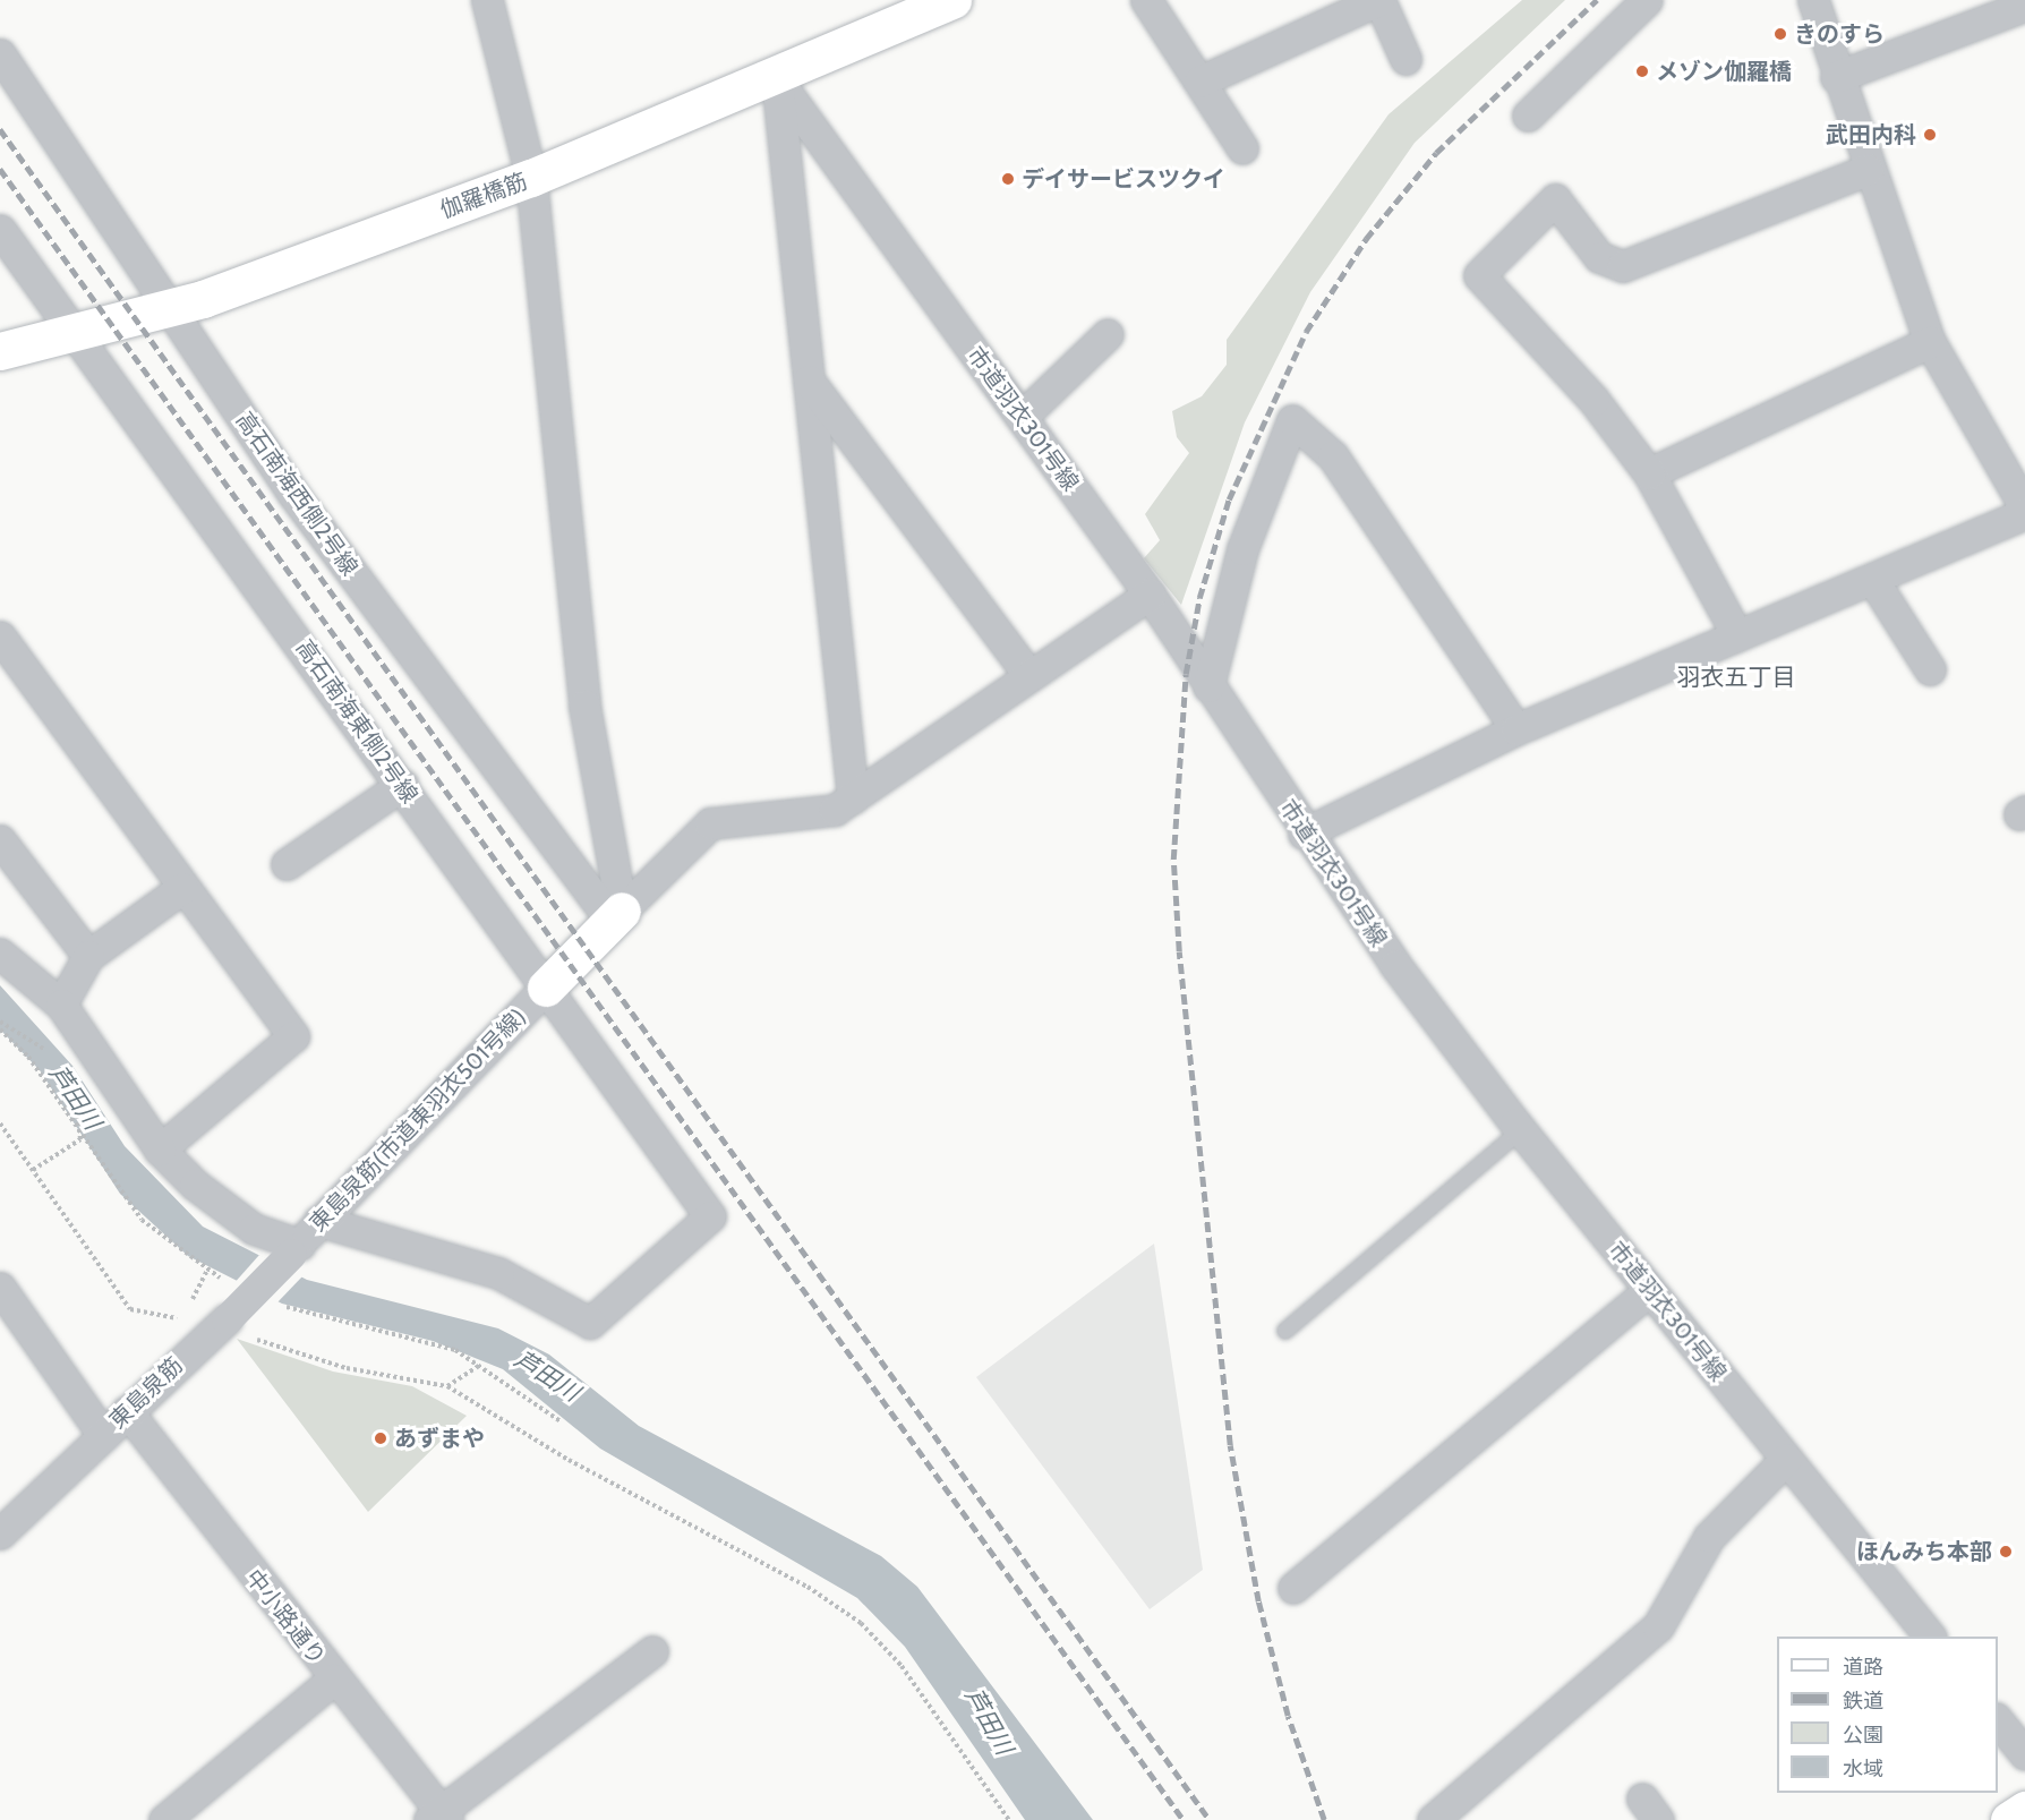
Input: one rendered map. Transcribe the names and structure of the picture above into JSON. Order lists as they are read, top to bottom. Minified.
{"streets":{"street":["伽羅橋筋","市道羽衣301号線","高石南海西側2号線","高石南海東側2号線","東島泉筋(市道東羽衣501号線)","東島泉筋","中小路通り"]},"crossings":[["伽羅橋筋","市道羽衣301号線"],["伽羅橋筋","高石南海西側2号線"],["伽羅橋筋","高石南海東側2号線"],["高石南海東側2号線","東島泉筋(市道東羽衣501号線)"],["東島泉筋(市道東羽衣501号線)","東島泉筋"],["東島泉筋","中小路通り"]],"districts":["羽衣五丁目"],"water":["芦田川"],"places":["きのすら","メゾン伽羅橋","武田内科","デイサービスツクイ","あずまや","ほんみち本部"],"legend":["道路","鉄道","公園","水域"]}
